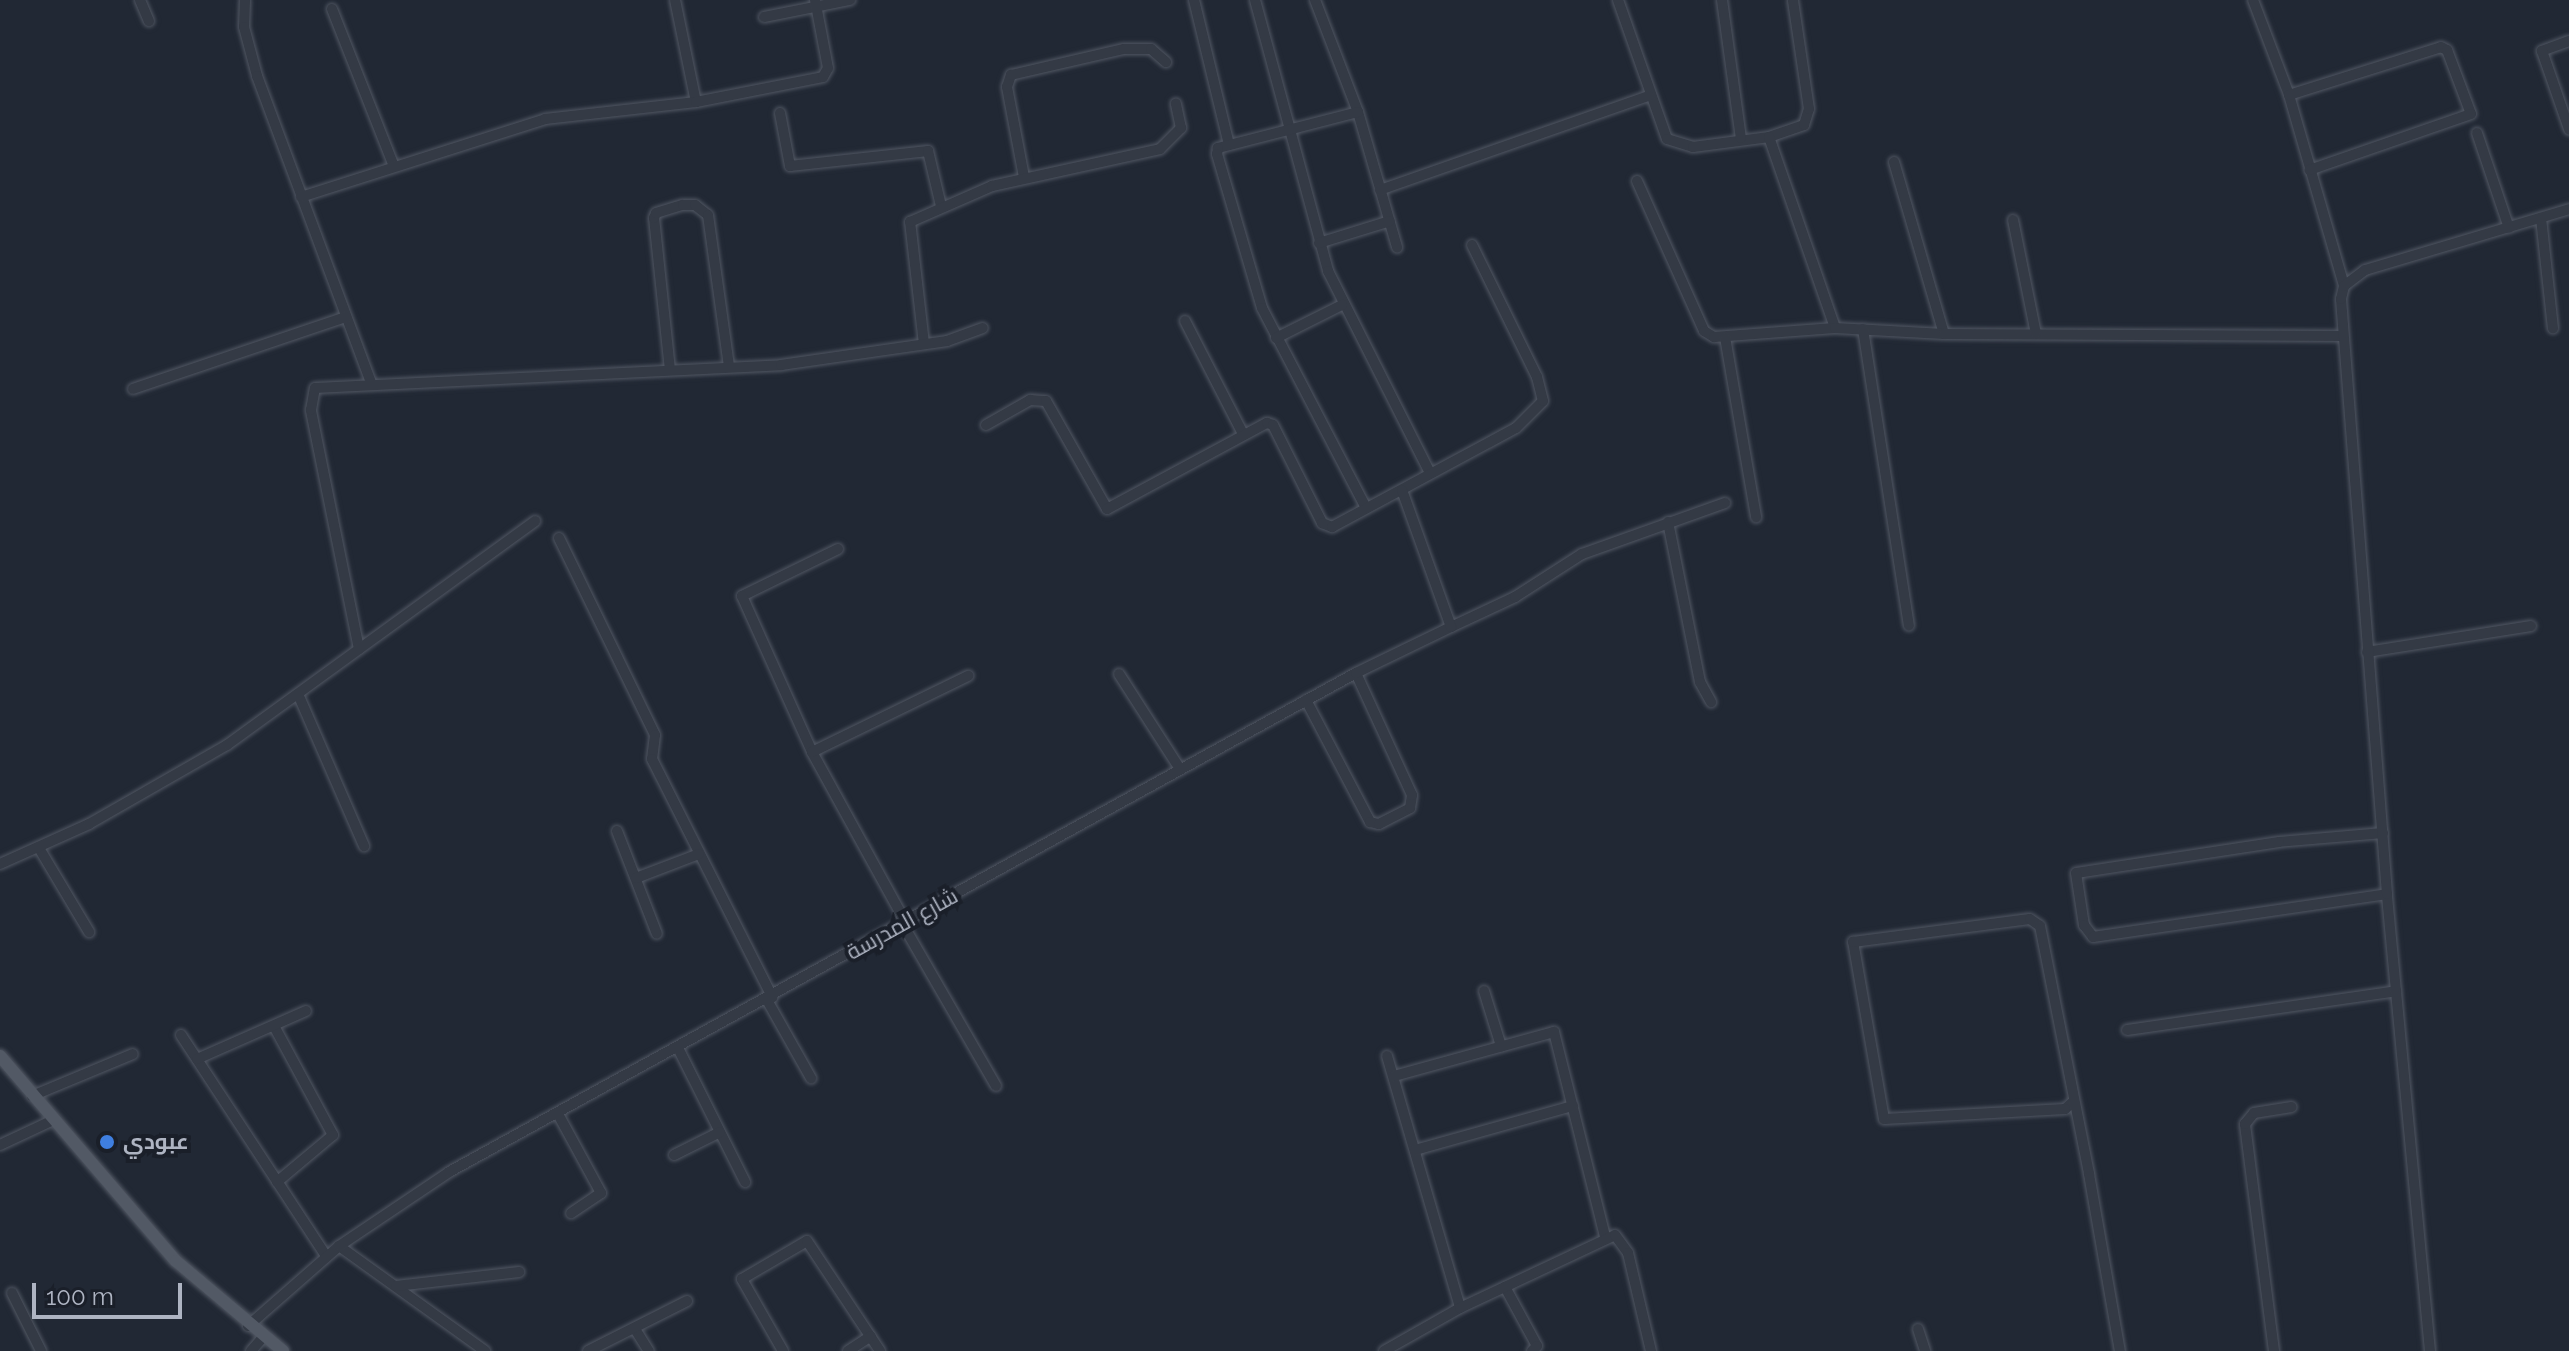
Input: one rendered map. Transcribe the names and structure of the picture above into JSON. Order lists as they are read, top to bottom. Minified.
{"streets":{"street":["شارع المدرسة"]},"places":["عبودي"],"scale_bar":"100 m"}
